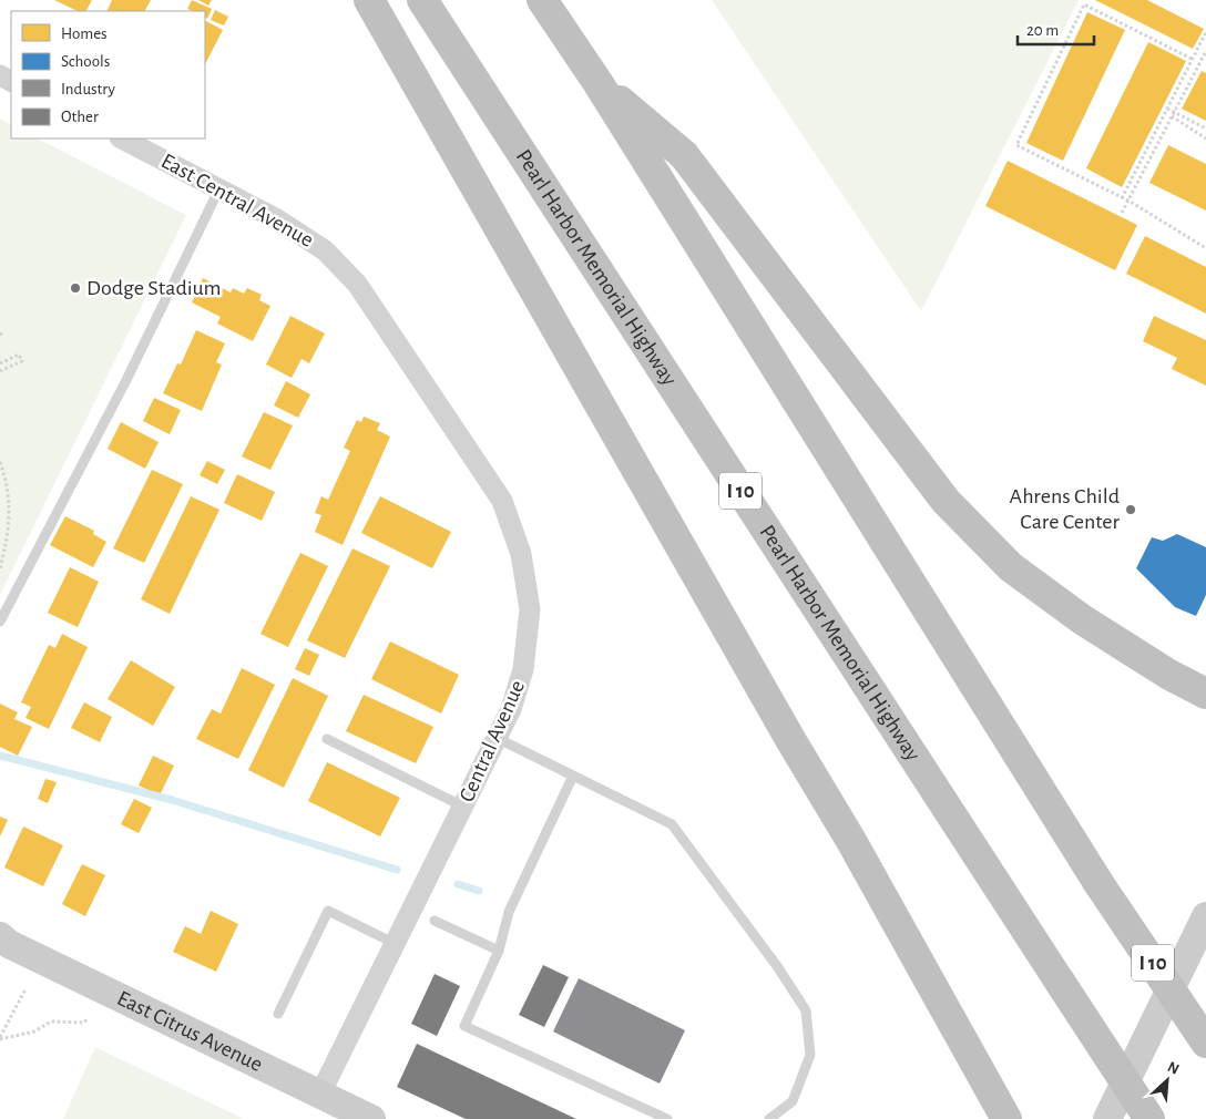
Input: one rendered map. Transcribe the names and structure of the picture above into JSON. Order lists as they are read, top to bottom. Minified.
{"streets":{"highway":["Pearl Harbor Memorial Highway","I 10"],"main road":["East Citrus Avenue"],"street":["East Central Avenue","Central Avenue"]},"crossings":[["East Central Avenue","Central Avenue"],["Central Avenue","East Citrus Avenue"]],"places":["Dodge Stadium","Ahrens Child Care Center"],"legend":["Homes","Schools","Industry","Other"],"scale_bar":"20 m","north":"top right"}
